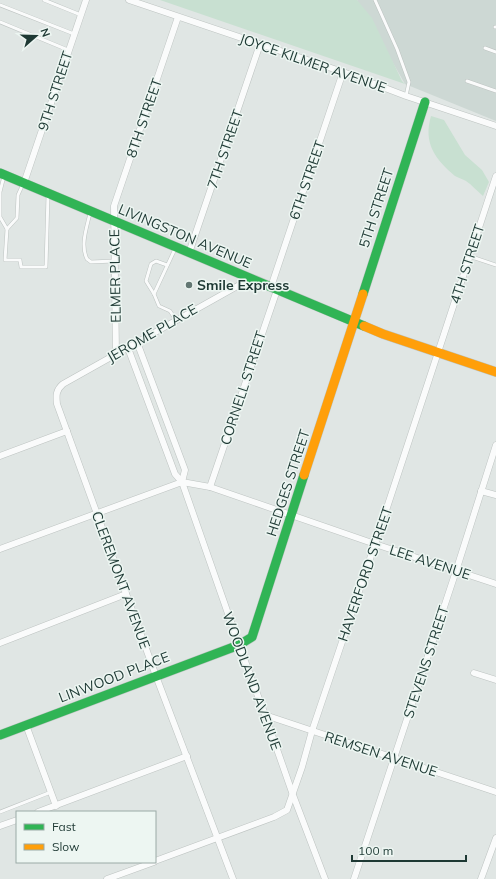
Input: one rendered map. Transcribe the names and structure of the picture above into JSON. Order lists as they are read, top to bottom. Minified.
{"streets":{"street":["JOYCE KILMER AVENUE","9TH STREET","8TH STREET","7TH STREET","6TH STREET","5TH STREET","LIVINGSTON AVENUE","4TH STREET","ELMER PLACE","JEROME PLACE","CORNELL STREET","HEDGES STREET","LEE AVENUE","HAVERFORD STREET","CLEREMONT AVENUE","STEVENS STREET","LINWOOD PLACE","WOODLAND AVENUE","REMSEN AVENUE"]},"crossings":[["JOYCE KILMER AVENUE","8TH STREET"],["JOYCE KILMER AVENUE","7TH STREET"],["JOYCE KILMER AVENUE","6TH STREET"],["JOYCE KILMER AVENUE","5TH STREET"],["9TH STREET","LIVINGSTON AVENUE"],["8TH STREET","LIVINGSTON AVENUE"],["8TH STREET","ELMER PLACE"],["7TH STREET","LIVINGSTON AVENUE"],["6TH STREET","LIVINGSTON AVENUE"],["6TH STREET","CORNELL STREET"],["5TH STREET","LIVINGSTON AVENUE"],["5TH STREET","HEDGES STREET"],["LIVINGSTON AVENUE","4TH STREET"],["LIVINGSTON AVENUE","ELMER PLACE"],["LIVINGSTON AVENUE","JEROME PLACE"],["LIVINGSTON AVENUE","CORNELL STREET"],["LIVINGSTON AVENUE","HEDGES STREET"],["LIVINGSTON AVENUE","HAVERFORD STREET"],["4TH STREET","HAVERFORD STREET"],["ELMER PLACE","JEROME PLACE"],["JEROME PLACE","CLEREMONT AVENUE"],["JEROME PLACE","WOODLAND AVENUE"],["CORNELL STREET","LEE AVENUE"],["HEDGES STREET","LEE AVENUE"],["HEDGES STREET","LINWOOD PLACE"],["HEDGES STREET","WOODLAND AVENUE"],["LEE AVENUE","HAVERFORD STREET"],["LEE AVENUE","STEVENS STREET"],["LEE AVENUE","WOODLAND AVENUE"],["HAVERFORD STREET","CLEREMONT AVENUE"],["HAVERFORD STREET","WOODLAND AVENUE"],["HAVERFORD STREET","REMSEN AVENUE"],["CLEREMONT AVENUE","LINWOOD PLACE"],["STEVENS STREET","REMSEN AVENUE"],["LINWOOD PLACE","WOODLAND AVENUE"],["WOODLAND AVENUE","REMSEN AVENUE"]],"places":["Smile Express"],"legend":["Fast","Slow"],"scale_bar":"100 m","north":"right"}
